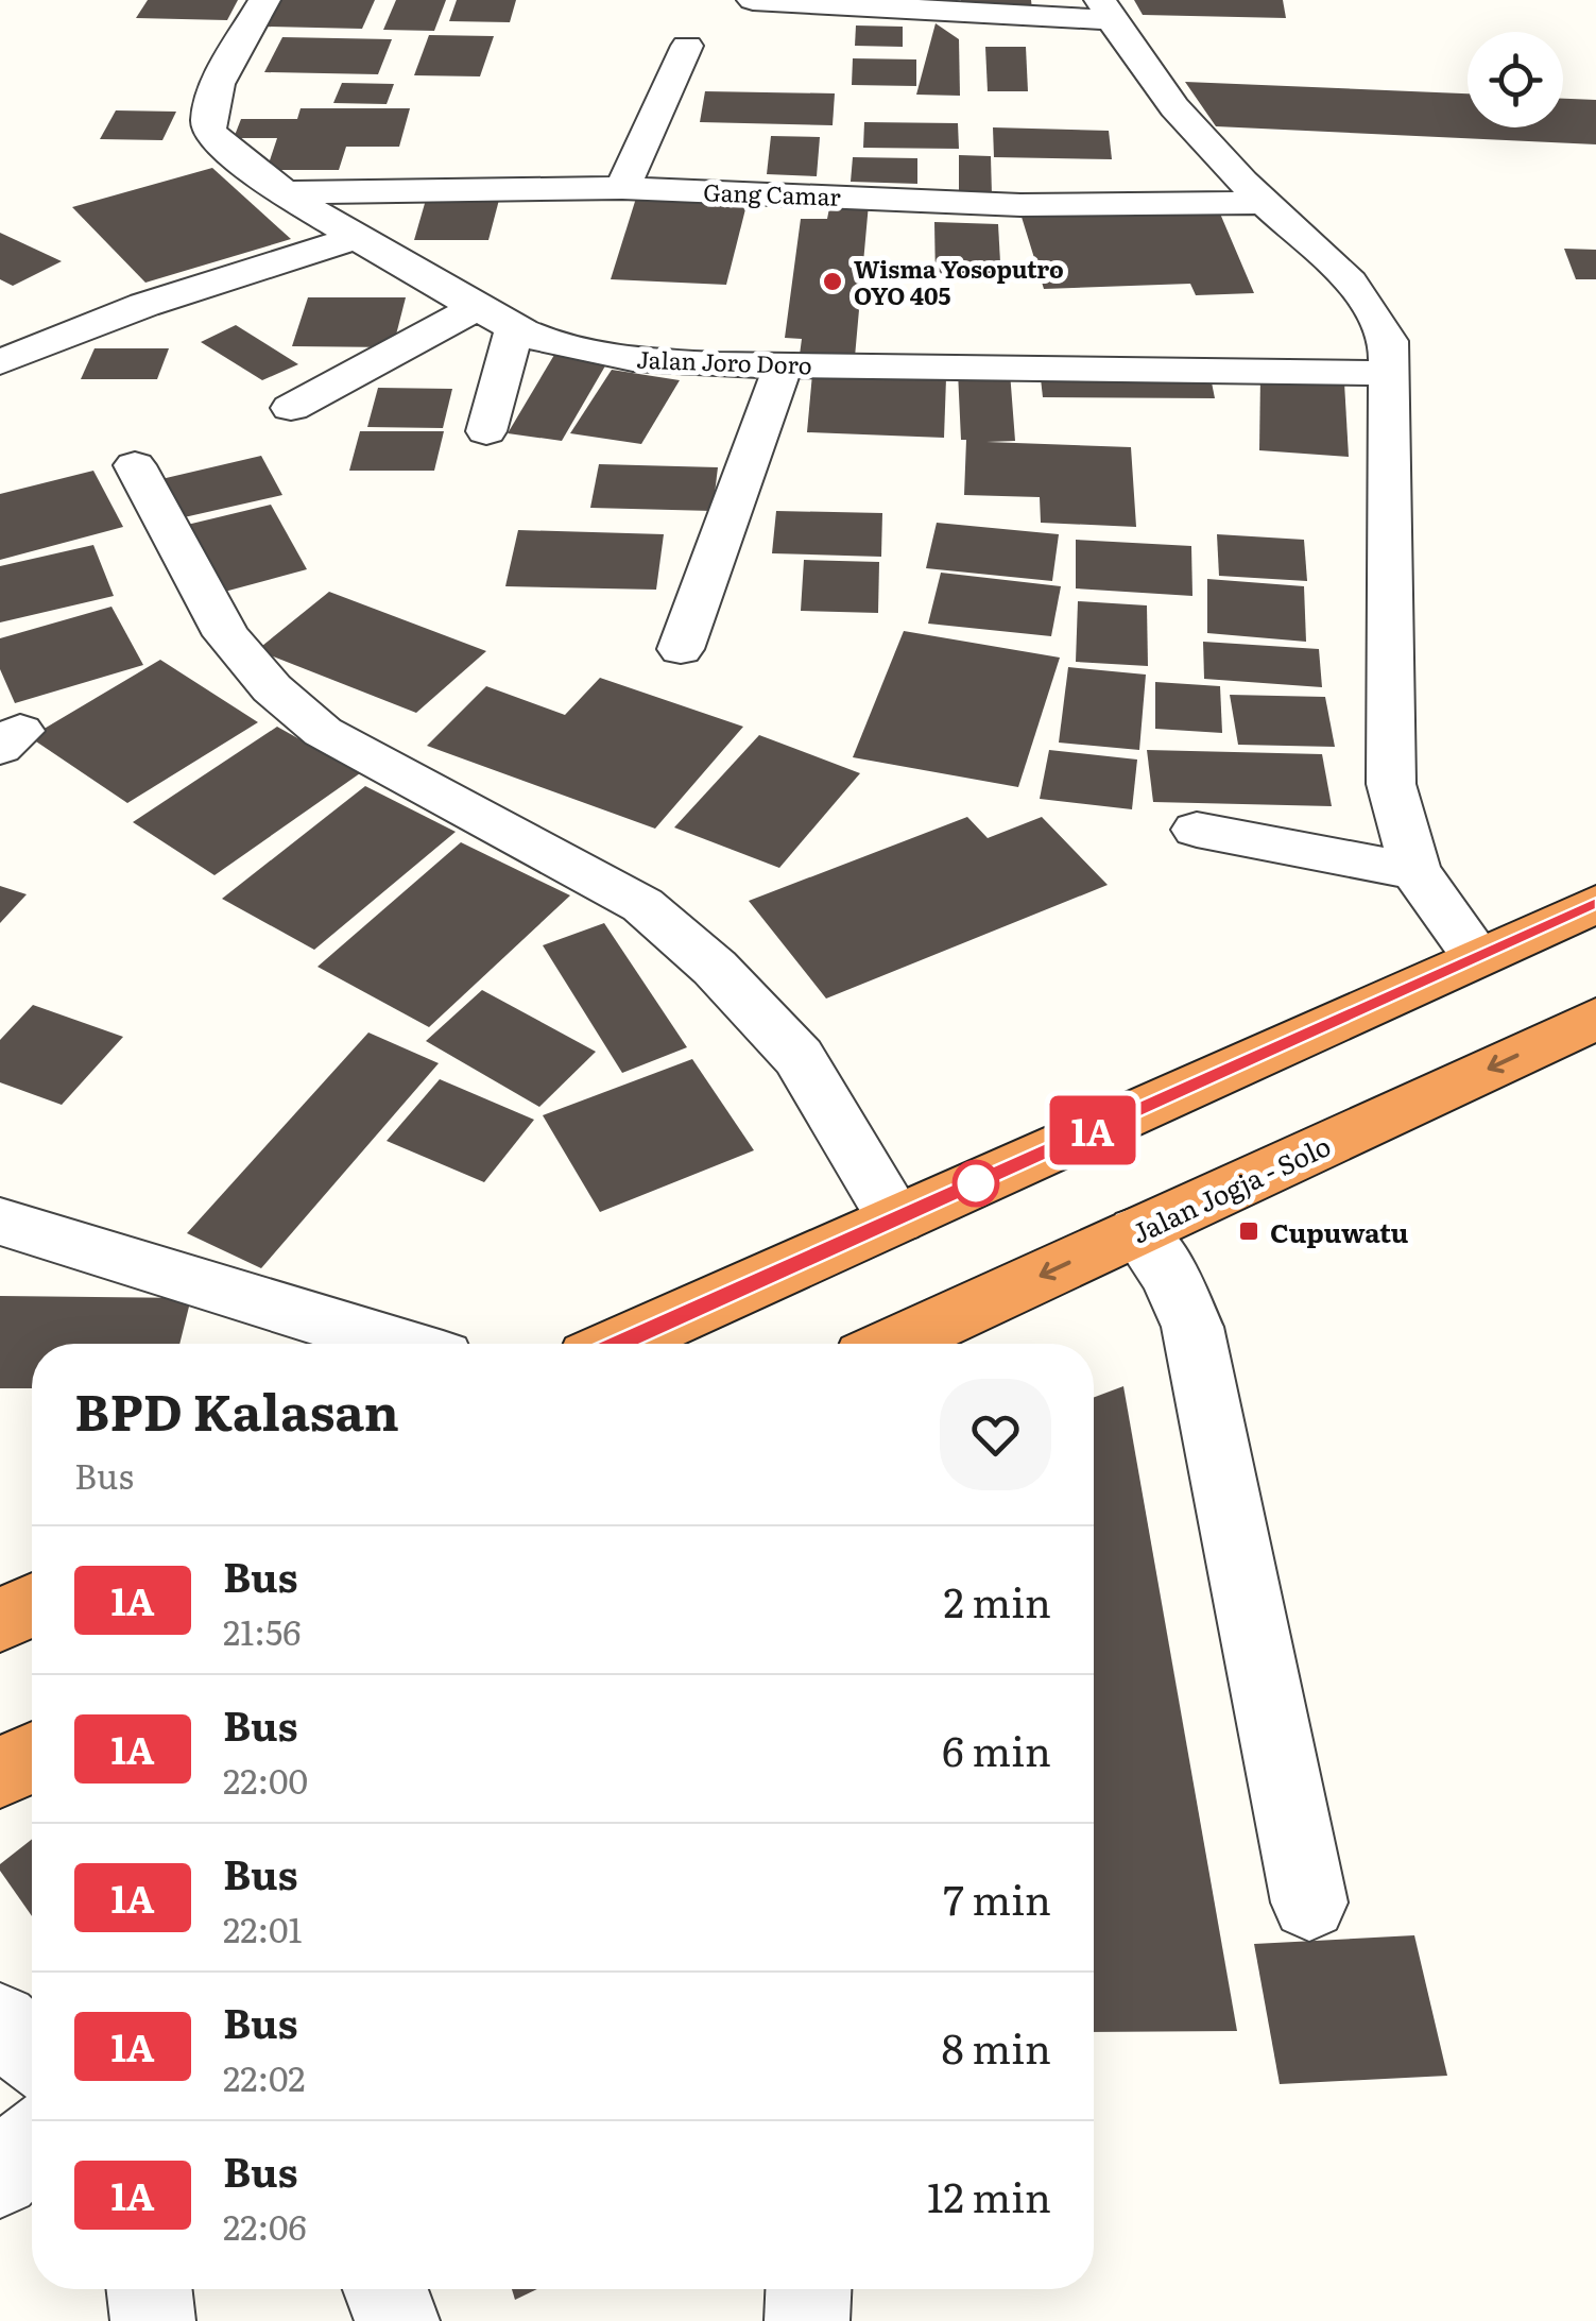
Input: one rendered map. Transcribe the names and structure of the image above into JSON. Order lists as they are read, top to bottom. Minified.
{"streets":{"highway":["Jalan Jogja - Solo"],"street":["Gang Camar","Jalan Joro Doro"]},"crossings":[["Gang Camar","Jalan Joro Doro"]],"places":{"other":["Wisma Yosoputro OYO 405"],"transit":["Cupuwatu"]},"lines":["bus line 1A"],"page":{"on_map":"1A","heading":["BPD Kalasan","Bus"],"list":[{"mark":"1A","name":"Bus","note":"21:56","value":"2 min"},{"mark":"1A","name":"Bus","note":"22:00","value":"6 min"},{"mark":"1A","name":"Bus","note":"22:01","value":"7 min"},{"mark":"1A","name":"Bus","note":"22:02","value":"8 min"},{"mark":"1A","name":"Bus","note":"22:06","value":"12 min"}]}}
